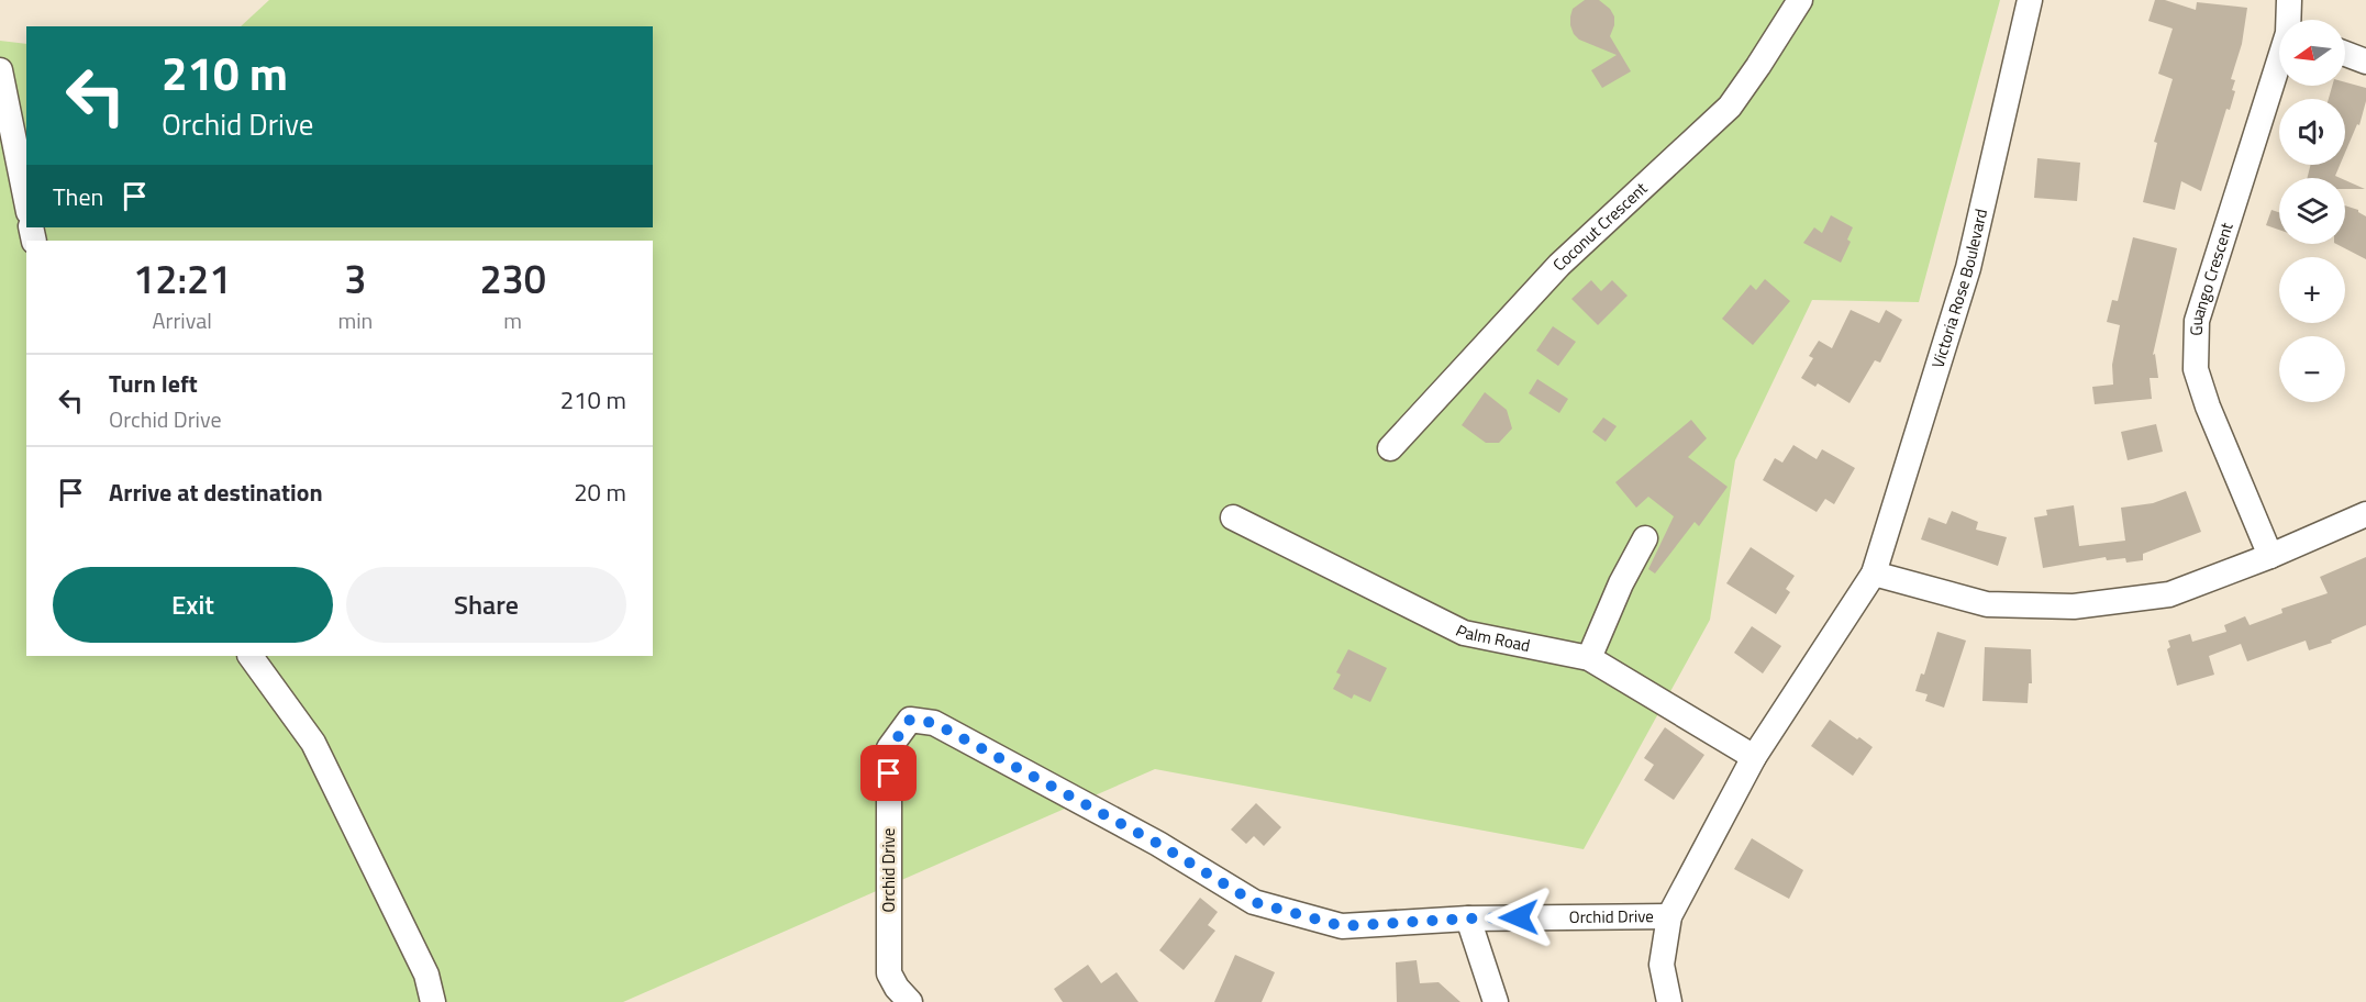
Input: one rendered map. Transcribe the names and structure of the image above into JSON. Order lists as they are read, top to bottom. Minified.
{"streets":{"street":["Coconut Crescent","Guango Crescent","Victoria Rose Boulevard","Palm Road","Orchid Drive"]},"crossings":[["Victoria Rose Boulevard","Palm Road"],["Victoria Rose Boulevard","Orchid Drive"]],"north":"left","page":{"map_buttons":["+","−"],"turn":["210 m","Orchid Drive"],"then":"Then","eta":["12:21","Arrival","3","min","230","m"],"list":[{"name":"Turn left","note":"Orchid Drive","value":"210 m"},{"name":"Arrive at destination","value":"20 m"}],"buttons":["Exit","Share"]}}
